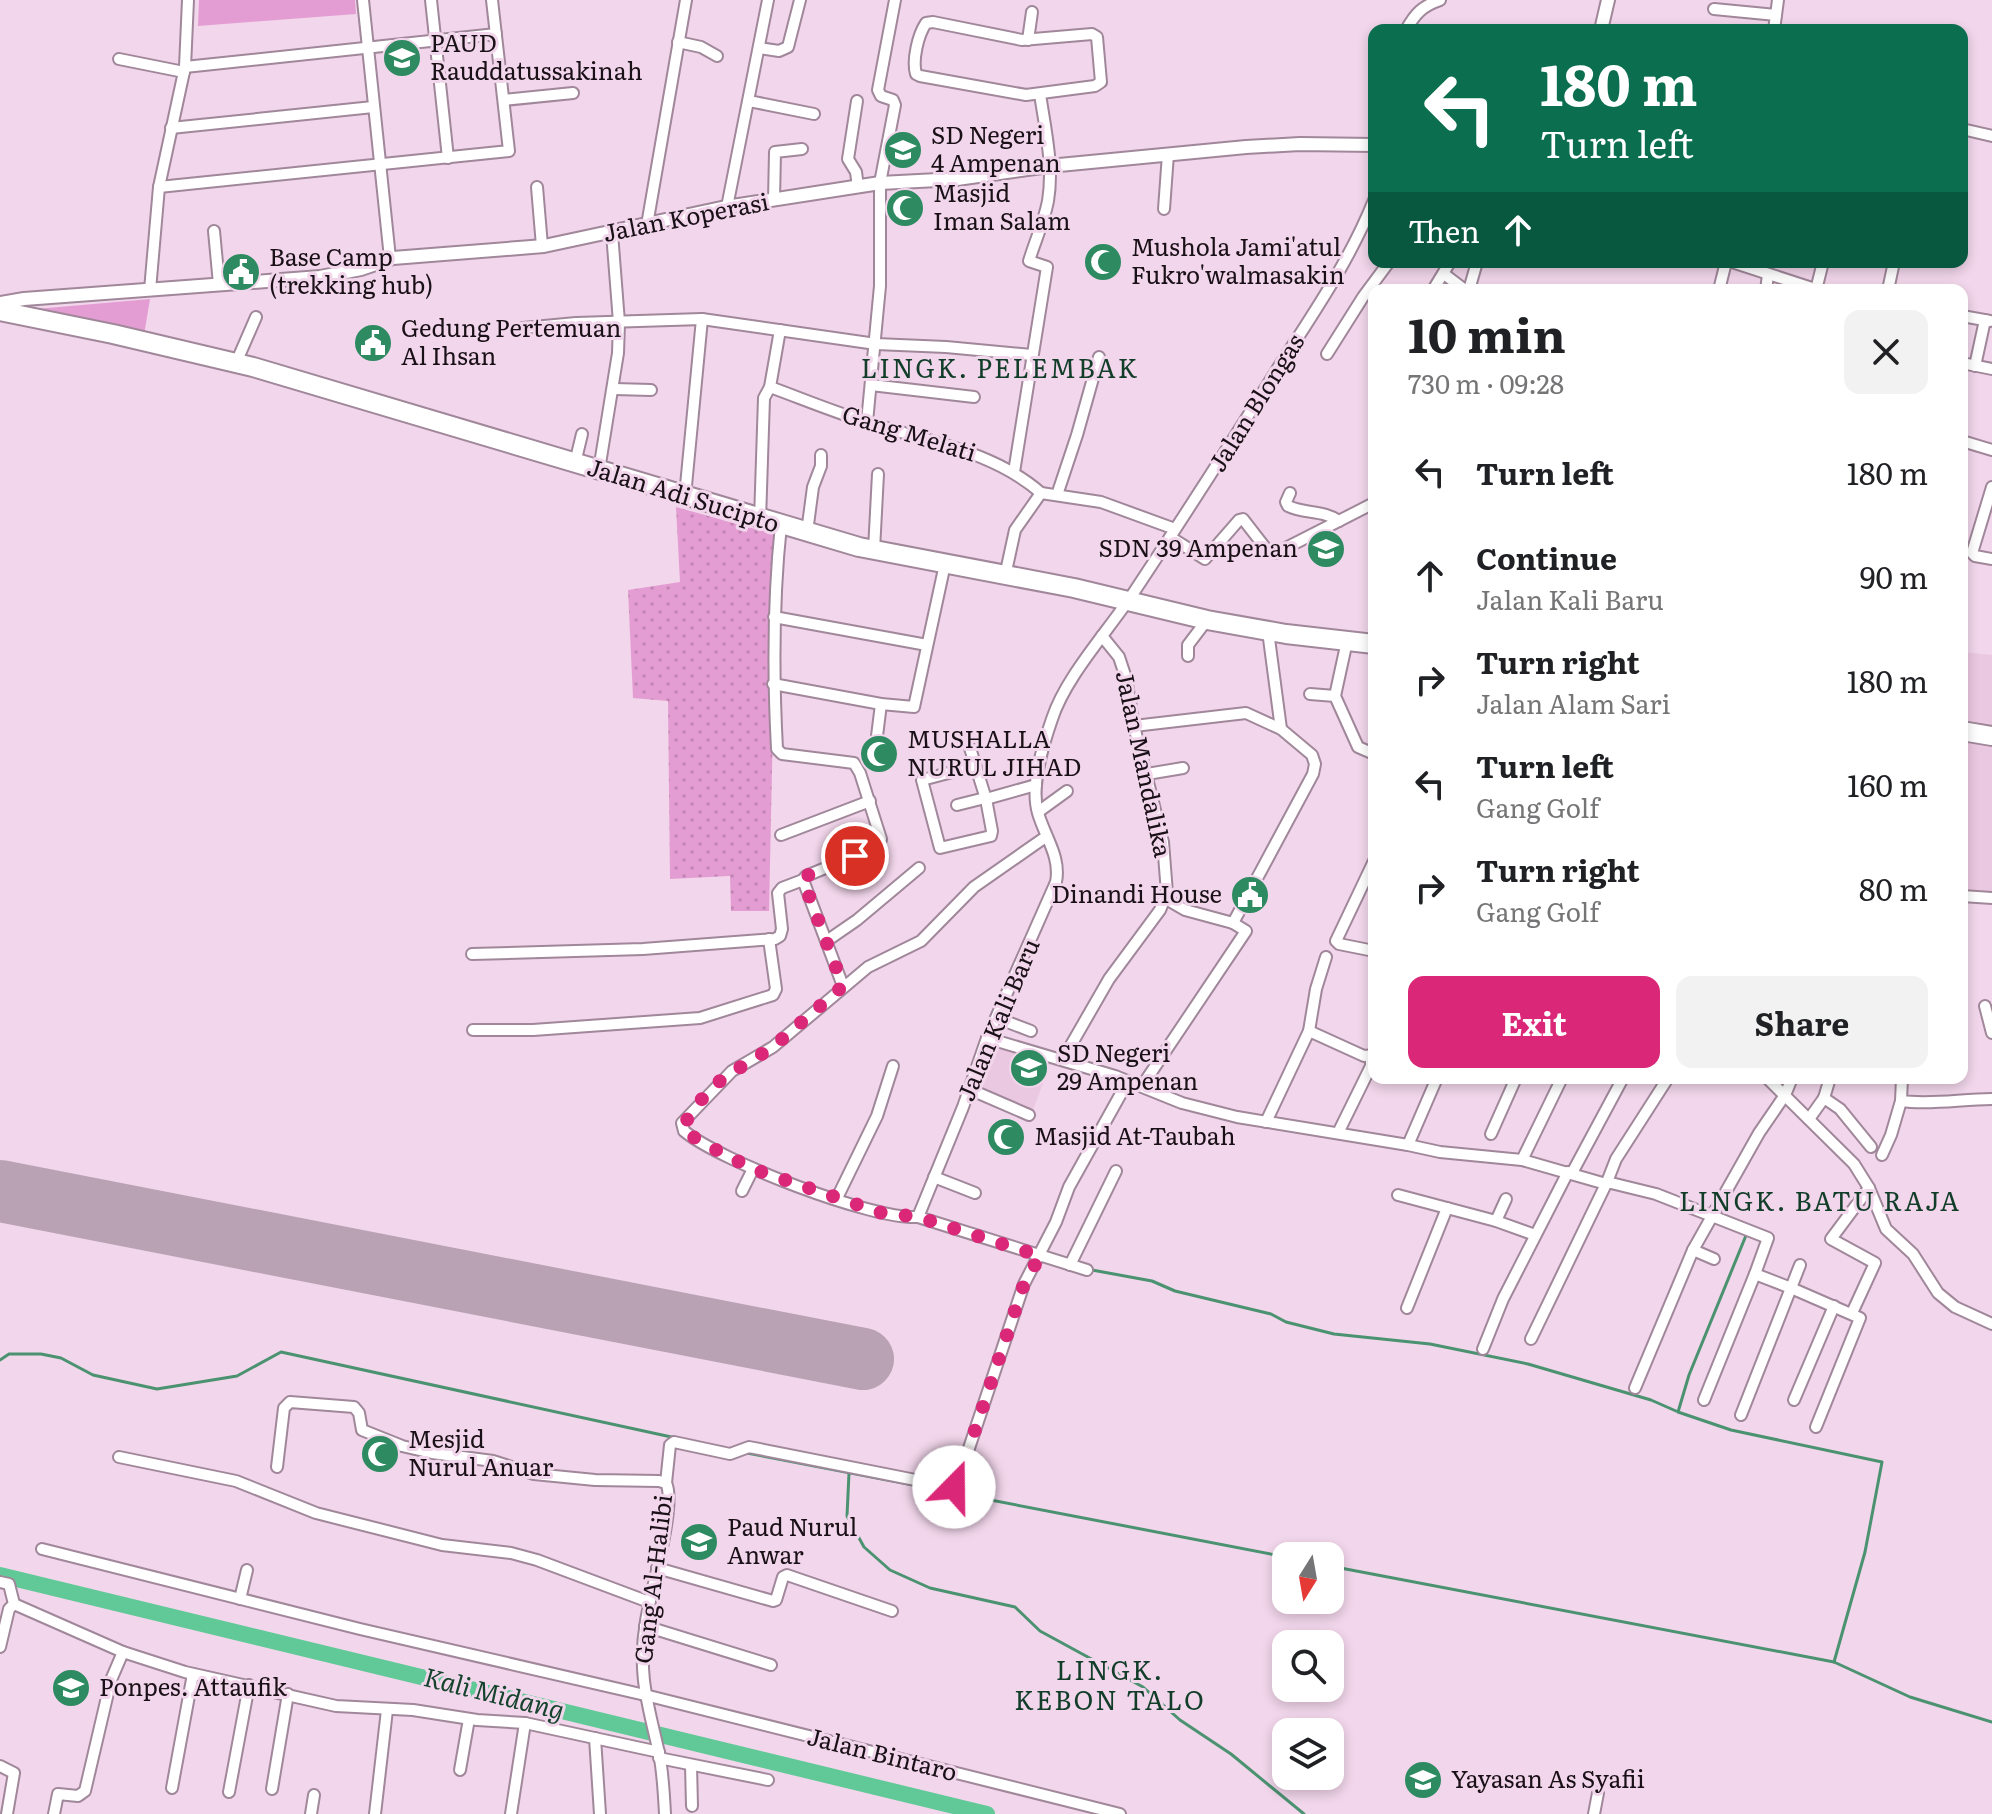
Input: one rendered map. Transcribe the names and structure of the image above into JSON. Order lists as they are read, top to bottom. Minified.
{"streets":{"highway":["Jalan Adi Sucipto"],"street":["Jalan Koperasi","Jalan Blongas","Gang Melati","Jalan Mandalika","Jalan Kali Baru","Gang Al-Halibi","Jalan Bintaro"]},"crossings":[["Jalan Koperasi","Jalan Adi Sucipto"],["Jalan Blongas","Jalan Adi Sucipto"],["Jalan Blongas","Jalan Kali Baru"],["Jalan Adi Sucipto","Jalan Kali Baru"],["Jalan Mandalika","Jalan Kali Baru"],["Gang Al-Halibi","Jalan Bintaro"]],"districts":["LINGK. PELEMBAK","LINGK. BATU RAJA","LINGK. KEBON TALO"],"water":["Kali Midang"],"places":{"school or university":["PAUD Rauddatussakinah","SD Negeri 4 Ampenan","SDN 39 Ampenan","SD Negeri 29 Ampenan","Paud Nurul Anwar","Ponpes. Attaufik","Yayasan As Syafii"],"mosque":["Masjid Iman Salam","Mushola Jami'atul Fukro'walmasakin","MUSHALLA NURUL JIHAD","Masjid At-Taubah","Mesjid Nurul Anuar"],"public building":["Base Camp (trekking hub)","Gedung Pertemuan Al Ihsan","Dinandi House"]},"north":"bottom","page":{"turn":["180 m","Turn left"],"then":"Then","heading":["10 min","730 m · 09:28"],"list":[{"name":"Turn left","value":"180 m"},{"name":"Continue","note":"Jalan Kali Baru","value":"90 m"},{"name":"Turn right","note":"Jalan Alam Sari","value":"180 m"},{"name":"Turn left","note":"Gang Golf","value":"160 m"},{"name":"Turn right","note":"Gang Golf","value":"80 m"}],"buttons":["Exit","Share"]}}
